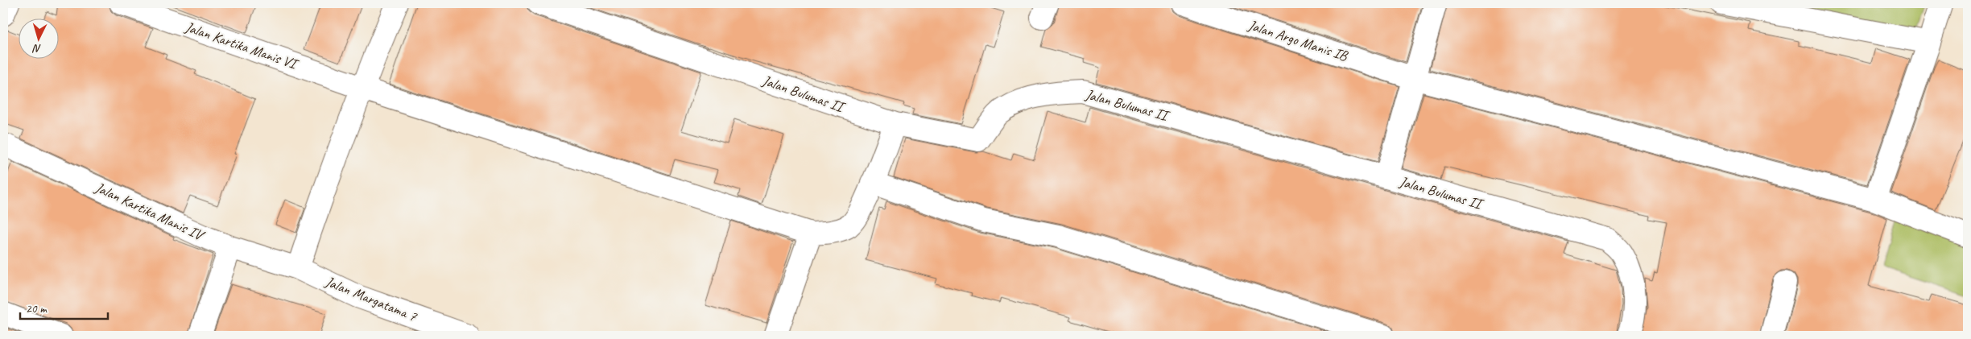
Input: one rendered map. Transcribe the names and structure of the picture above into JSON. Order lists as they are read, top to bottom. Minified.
{"streets":{"street":["Jalan Argo Manis IB","Jalan Kartika Manis VI","Jalan Bulumas II","Jalan Kartika Manis IV","Jalan Margatama 7"]},"crossings":[["Jalan Kartika Manis IV","Jalan Margatama 7"]],"scale_bar":"20 m","north":"bottom"}
